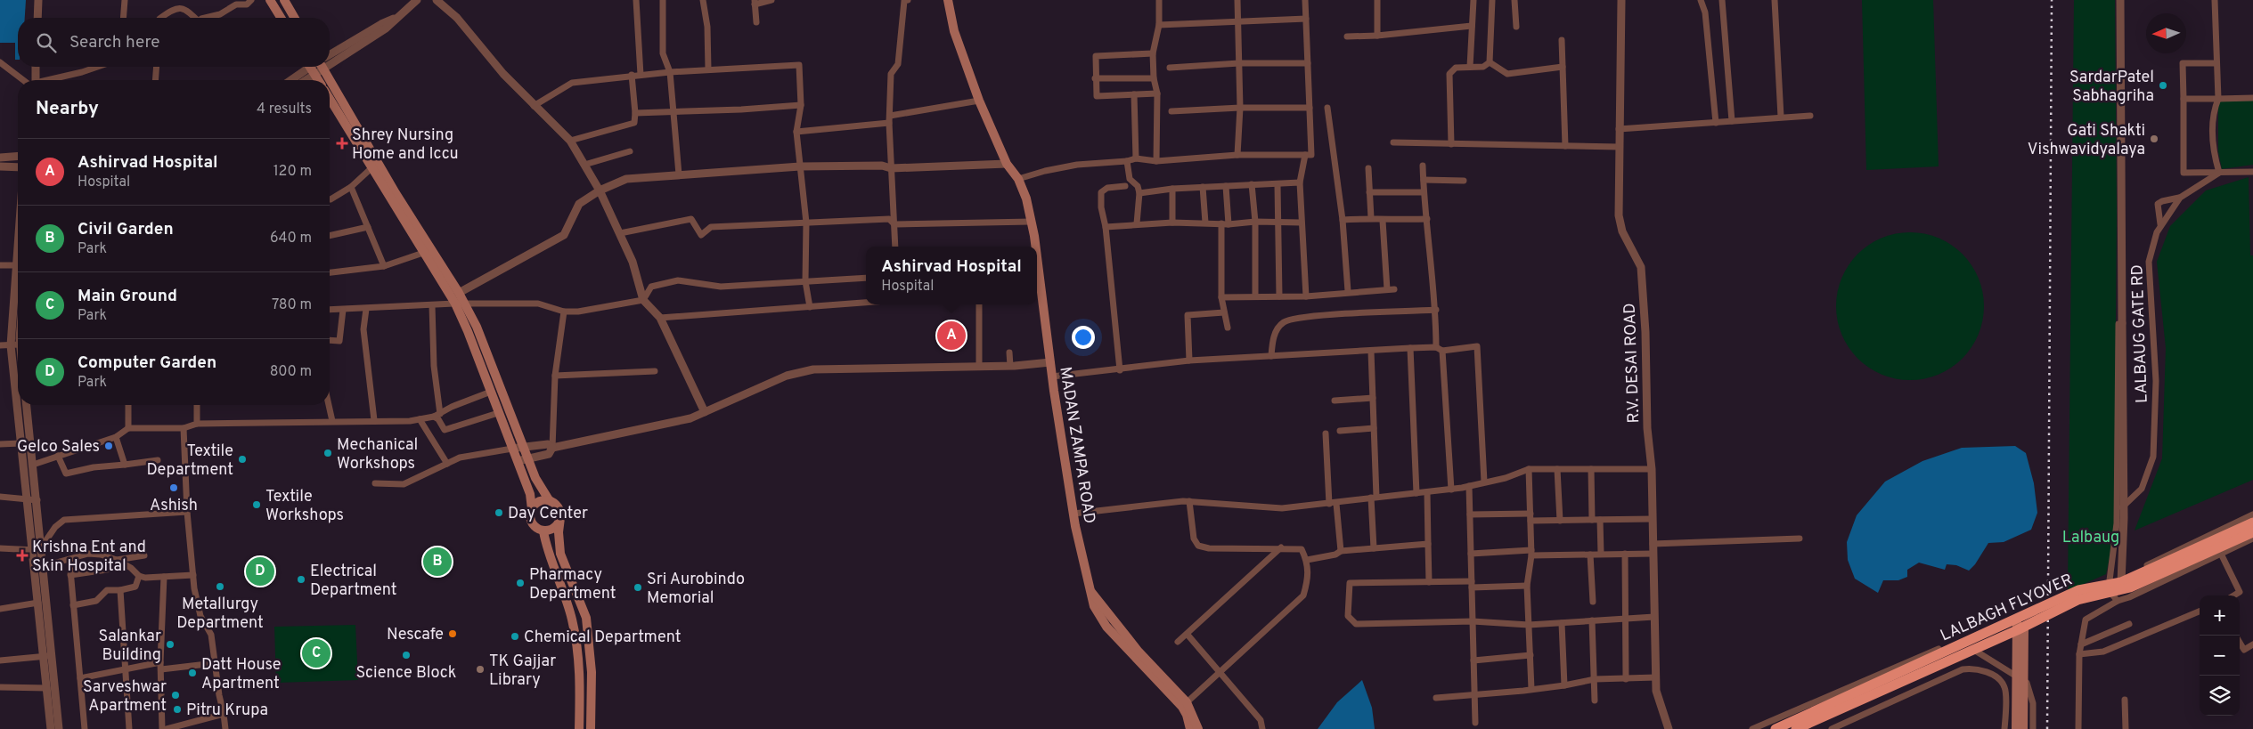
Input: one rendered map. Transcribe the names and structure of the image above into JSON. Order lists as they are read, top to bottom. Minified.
{"streets":{"highway":["LALBAGH FLYOVER"],"main road":["MADAN ZAMPA ROAD"],"street":["LALBAUG GATE RD","R.V. DESAI ROAD"]},"parks":["Lalbaug"],"places":{"other":["SardarPatel Sabhagriha","Gati Shakti Vishwavidyalaya","Gelco Sales","Mechanical Workshops","Textile Department","Ashish","Textile Workshops","Day Center","Electrical Department","Pharmacy Department","Metallurgy Department","Sri Aurobindo Memorial","Nescafe","Chemical Department","Salankar Building","Science Block","TK Gajjar Library","Datt House Apartment","Sarveshwar Apartment","Pitru Krupa"],"health":["Shrey Nursing Home and Iccu","Krishna Ent and Skin Hospital"]},"north":"left","page":{"search":"Search here","heading":["Nearby","4 results"],"list":[{"mark":"A","name":"Ashirvad Hospital","note":"Hospital","value":"120 m"},{"mark":"B","name":"Civil Garden","note":"Park","value":"640 m"},{"mark":"C","name":"Main Ground","note":"Park","value":"780 m"},{"mark":"D","name":"Computer Garden","note":"Park","value":"800 m"}],"popup":["Ashirvad Hospital","Hospital"],"pins":["A","B","D","C"],"map_buttons":["+","−"]}}
